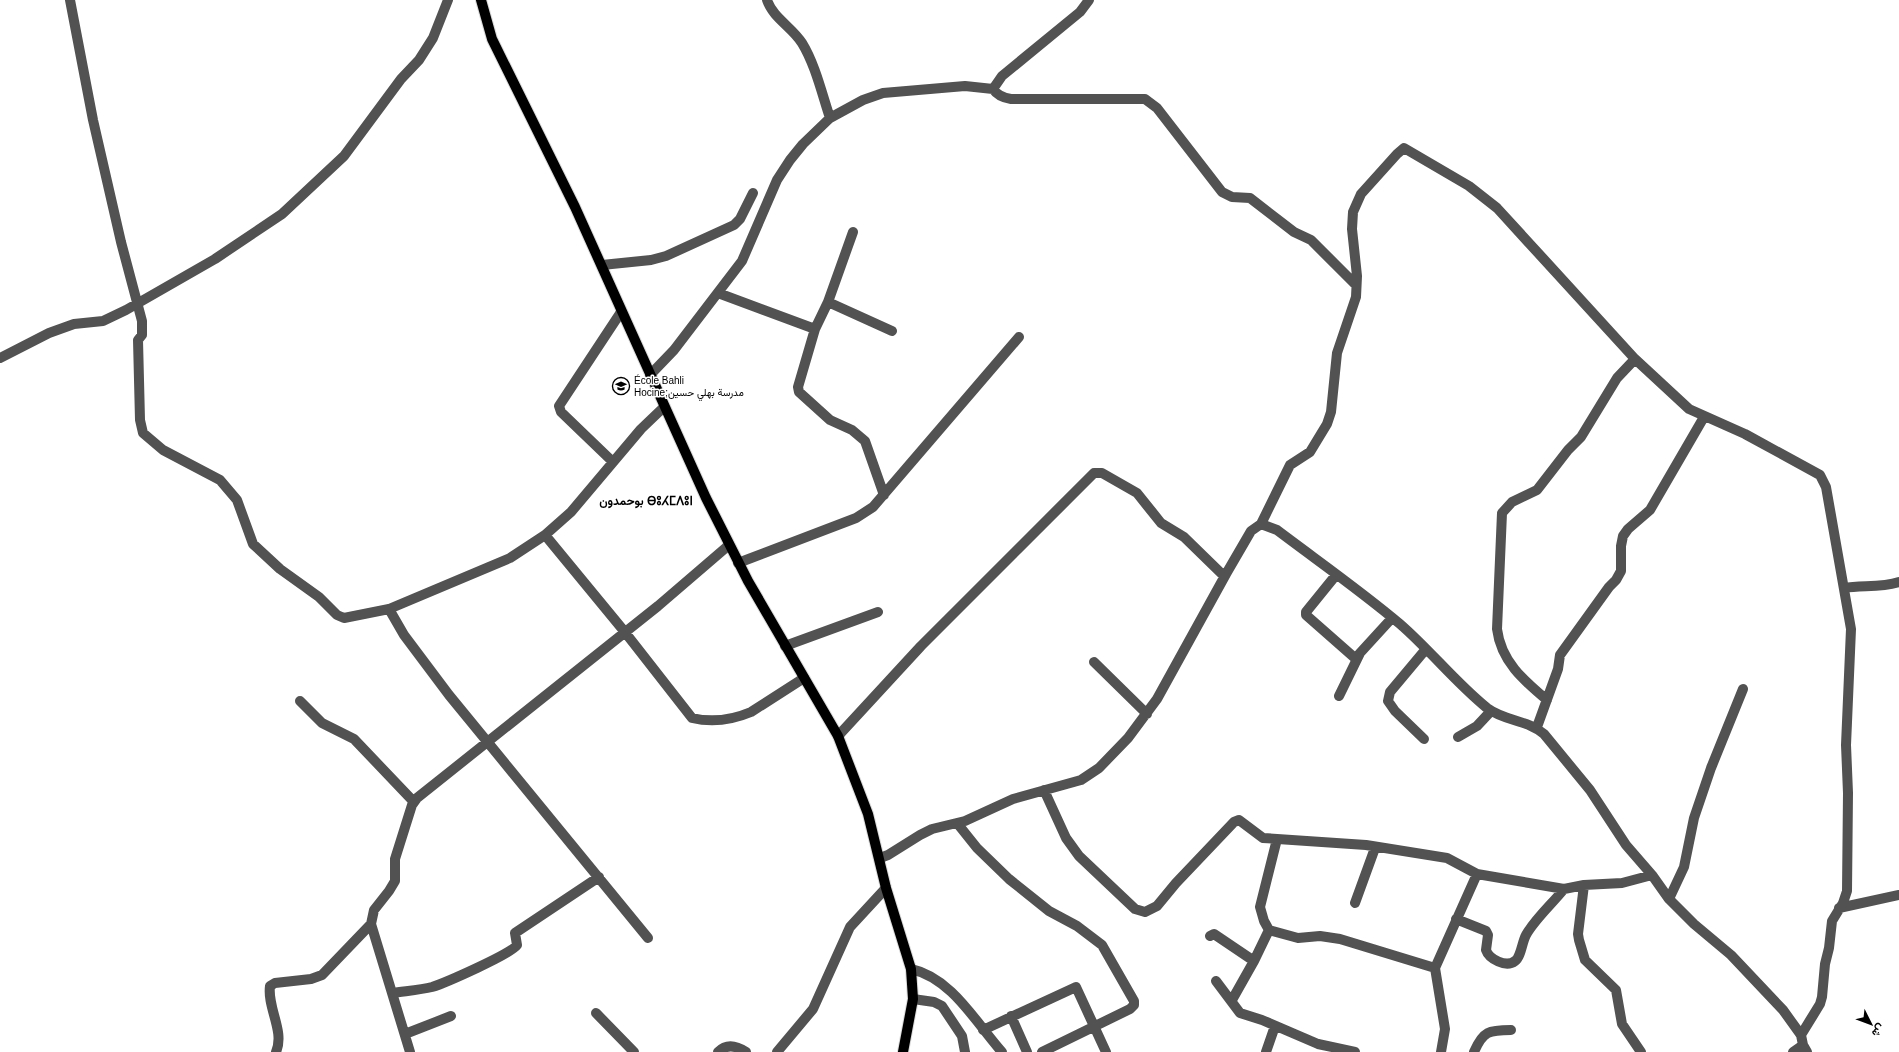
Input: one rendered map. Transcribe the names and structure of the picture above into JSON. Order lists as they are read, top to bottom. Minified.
{"districts":["بوحمدون ⴱⵓⵃⵎⴷⵓⵏ"],"places":{"school or university":["École Bahli Hocine;مدرسة بهلي حسين"]},"north":"bottom right"}
